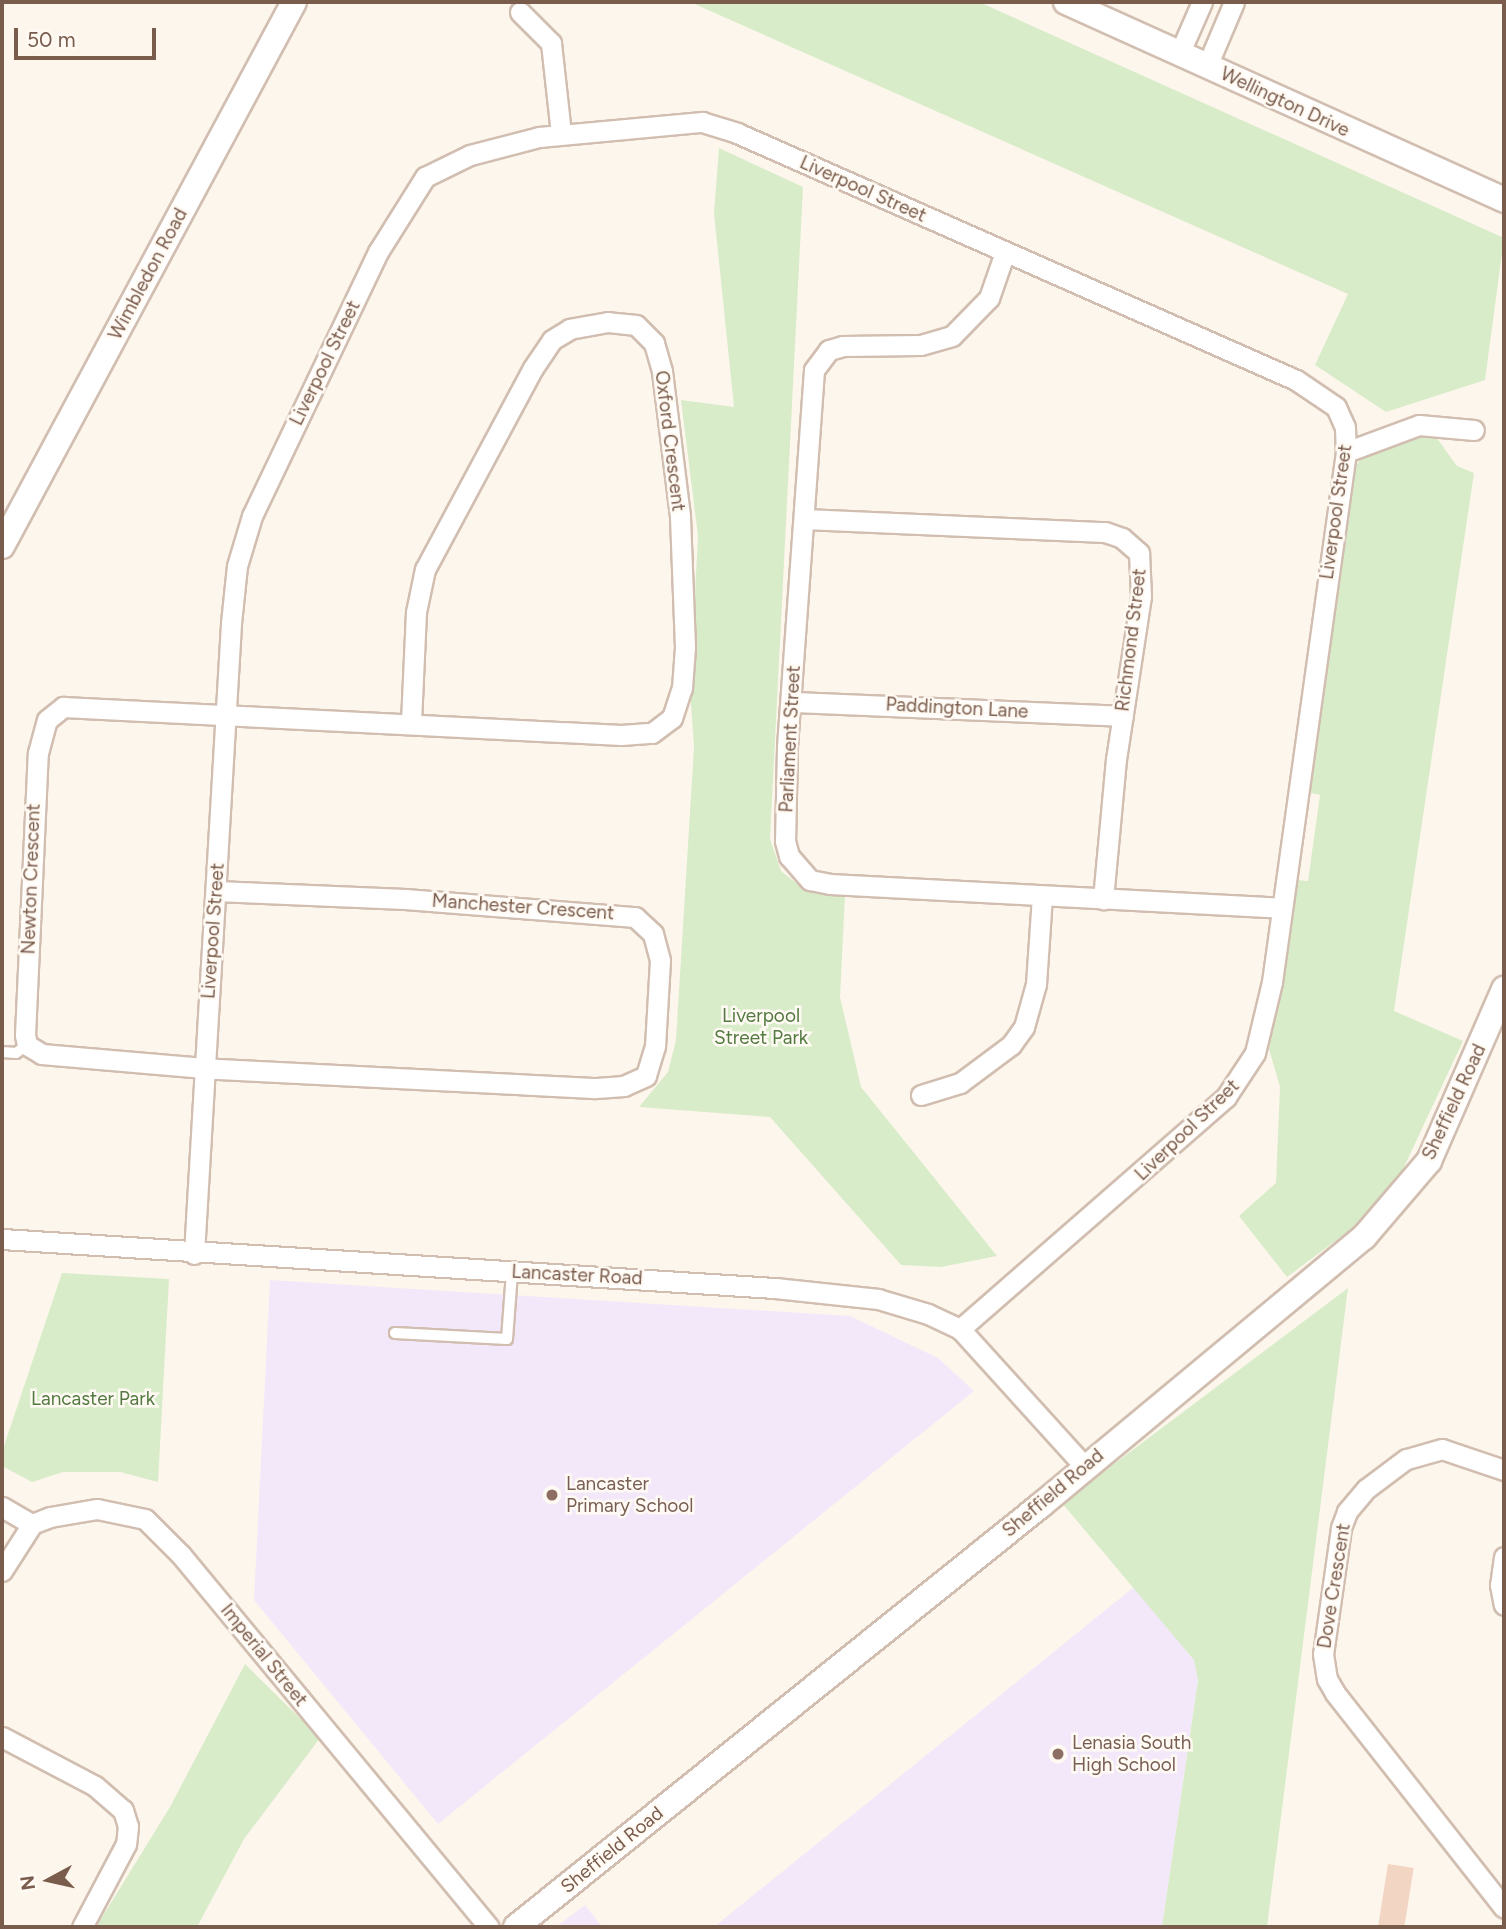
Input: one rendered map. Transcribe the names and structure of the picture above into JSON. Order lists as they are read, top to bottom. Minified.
{"streets":{"street":["Wellington Drive","Liverpool Street","Wimbledon Road","Oxford Crescent","Richmond Street","Paddington Lane","Parliament Street","Newton Crescent","Manchester Crescent","Sheffield Road","Lancaster Road","Dove Crescent","Imperial Street"]},"crossings":[["Liverpool Street","Oxford Crescent"],["Liverpool Street","Parliament Street"],["Liverpool Street","Newton Crescent"],["Liverpool Street","Manchester Crescent"],["Liverpool Street","Lancaster Road"],["Oxford Crescent","Newton Crescent"],["Richmond Street","Paddington Lane"],["Richmond Street","Parliament Street"],["Paddington Lane","Parliament Street"],["Sheffield Road","Lancaster Road"]],"parks":["Liverpool Street Park","Lancaster Park"],"places":["Lancaster Primary School","Lenasia South High School"],"scale_bar":"50 m","north":"left"}
